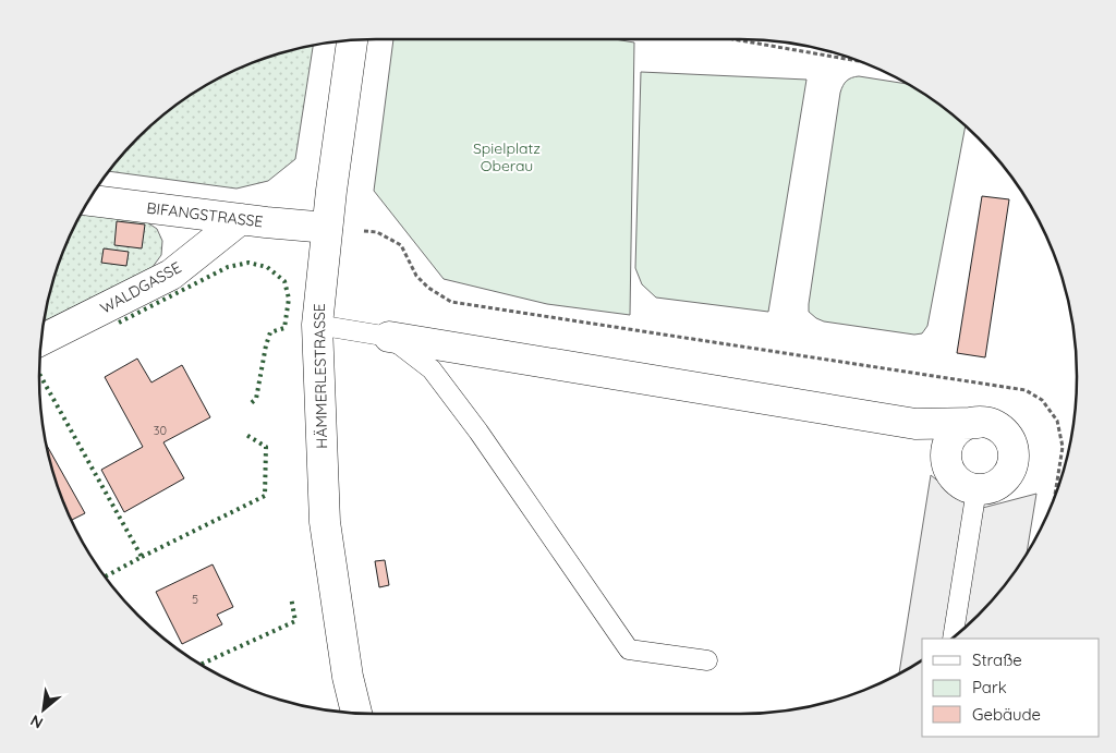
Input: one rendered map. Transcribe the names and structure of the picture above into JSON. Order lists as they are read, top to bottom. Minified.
{"streets":{"street":["BIFANGSTRASSE","WALDGASSE","HÄMMERLESTRASSE"]},"crossings":[["BIFANGSTRASSE","WALDGASSE"],["BIFANGSTRASSE","HÄMMERLESTRASSE"]],"parks":["Spielplatz Oberau"],"house_numbers":["30","5"],"legend":["Straße","Park","Gebäude"],"north":"bottom left"}
